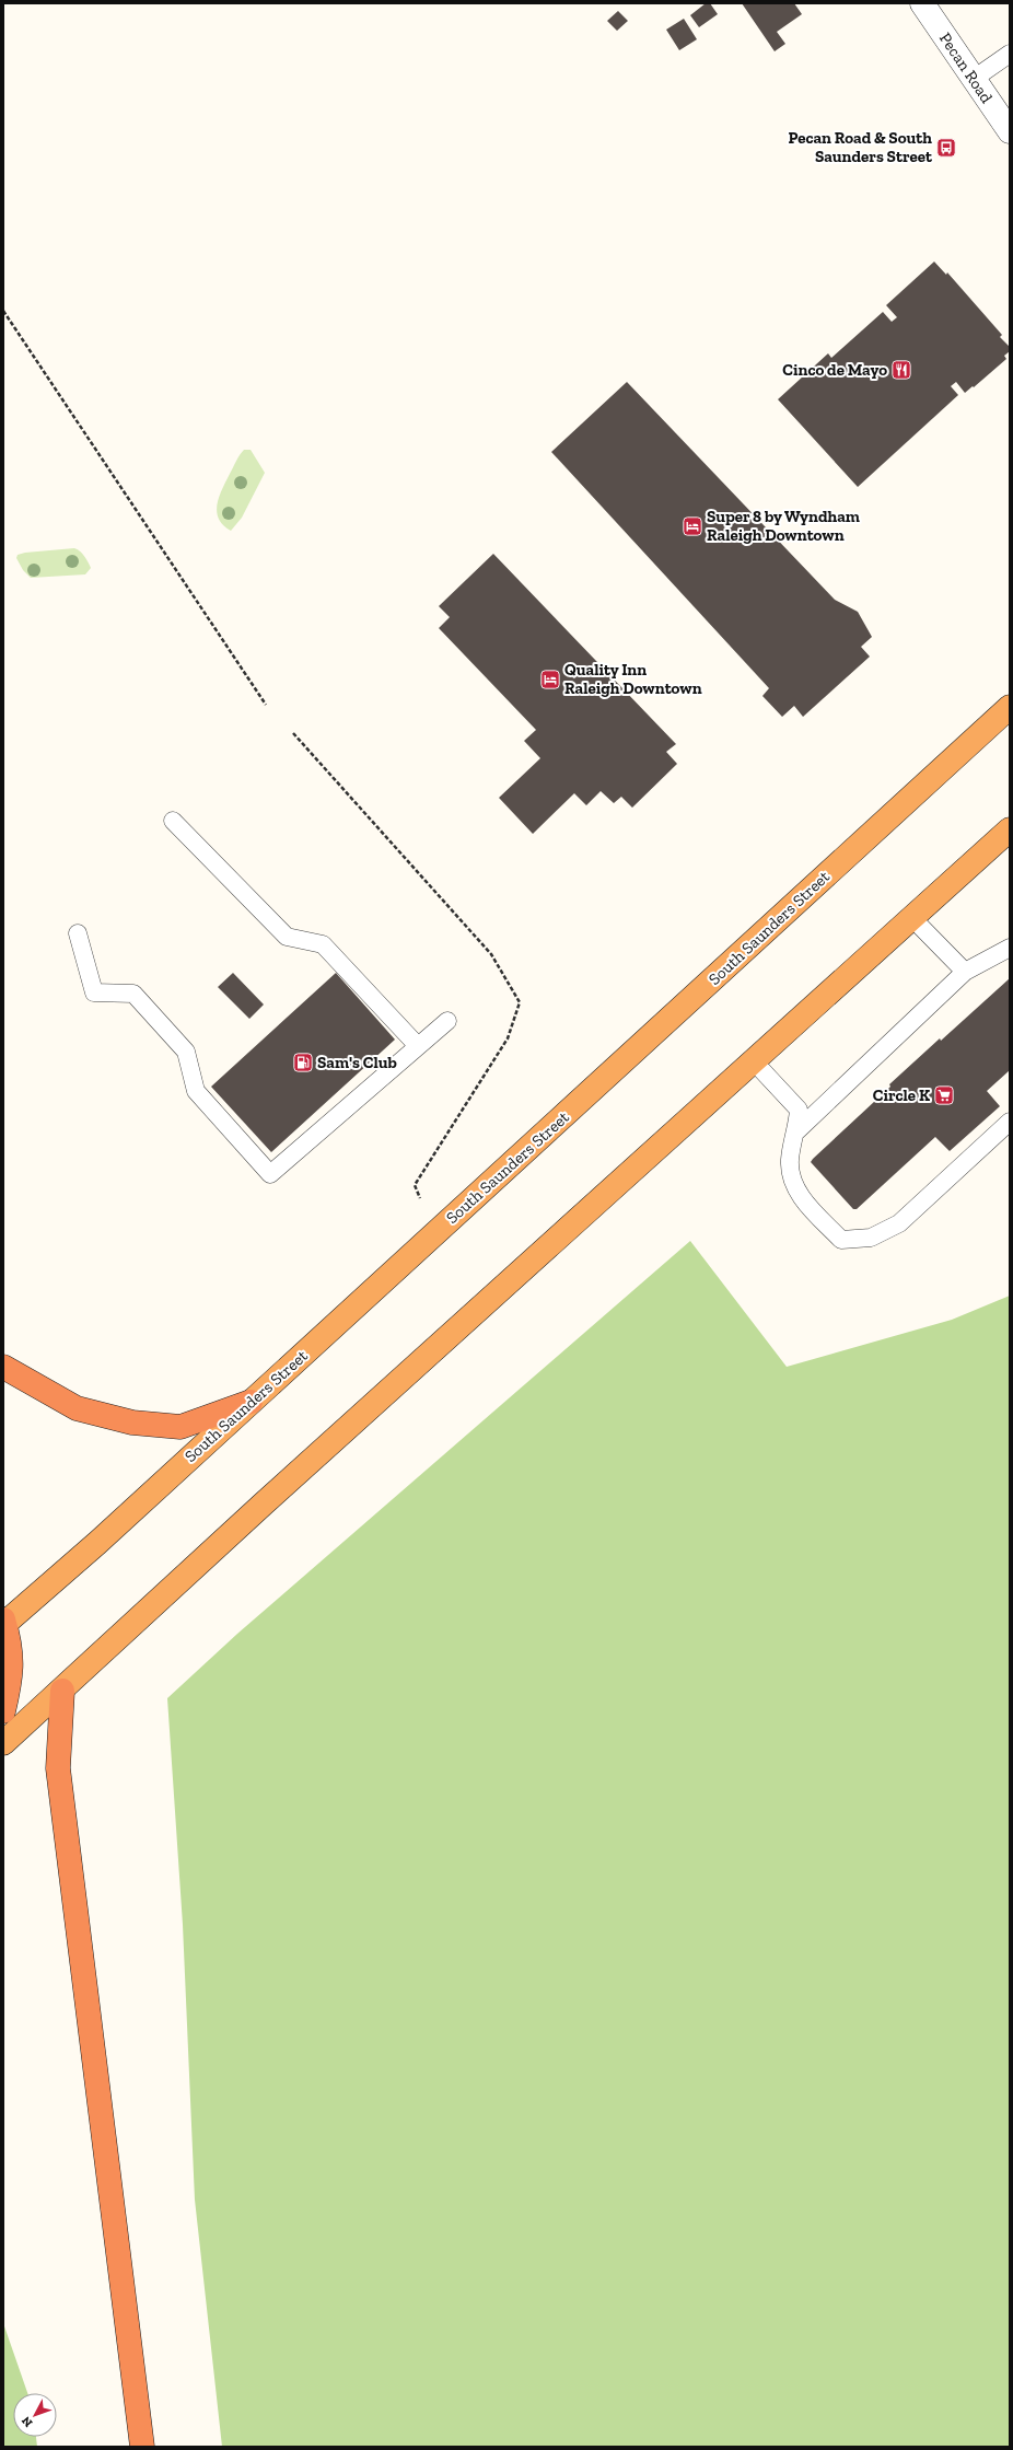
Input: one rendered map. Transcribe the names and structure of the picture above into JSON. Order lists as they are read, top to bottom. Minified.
{"streets":{"highway":["South Saunders Street"],"street":["Pecan Road"]},"places":{"bus stop":["Pecan Road & South Saunders Street"],"restaurant":["Cinco de Mayo"],"hotel":["Super 8 by Wyndham Raleigh Downtown","Quality Inn Raleigh Downtown"],"fuel station":["Sam's Club"],"supermarket":["Circle K"]},"north":"bottom left"}
